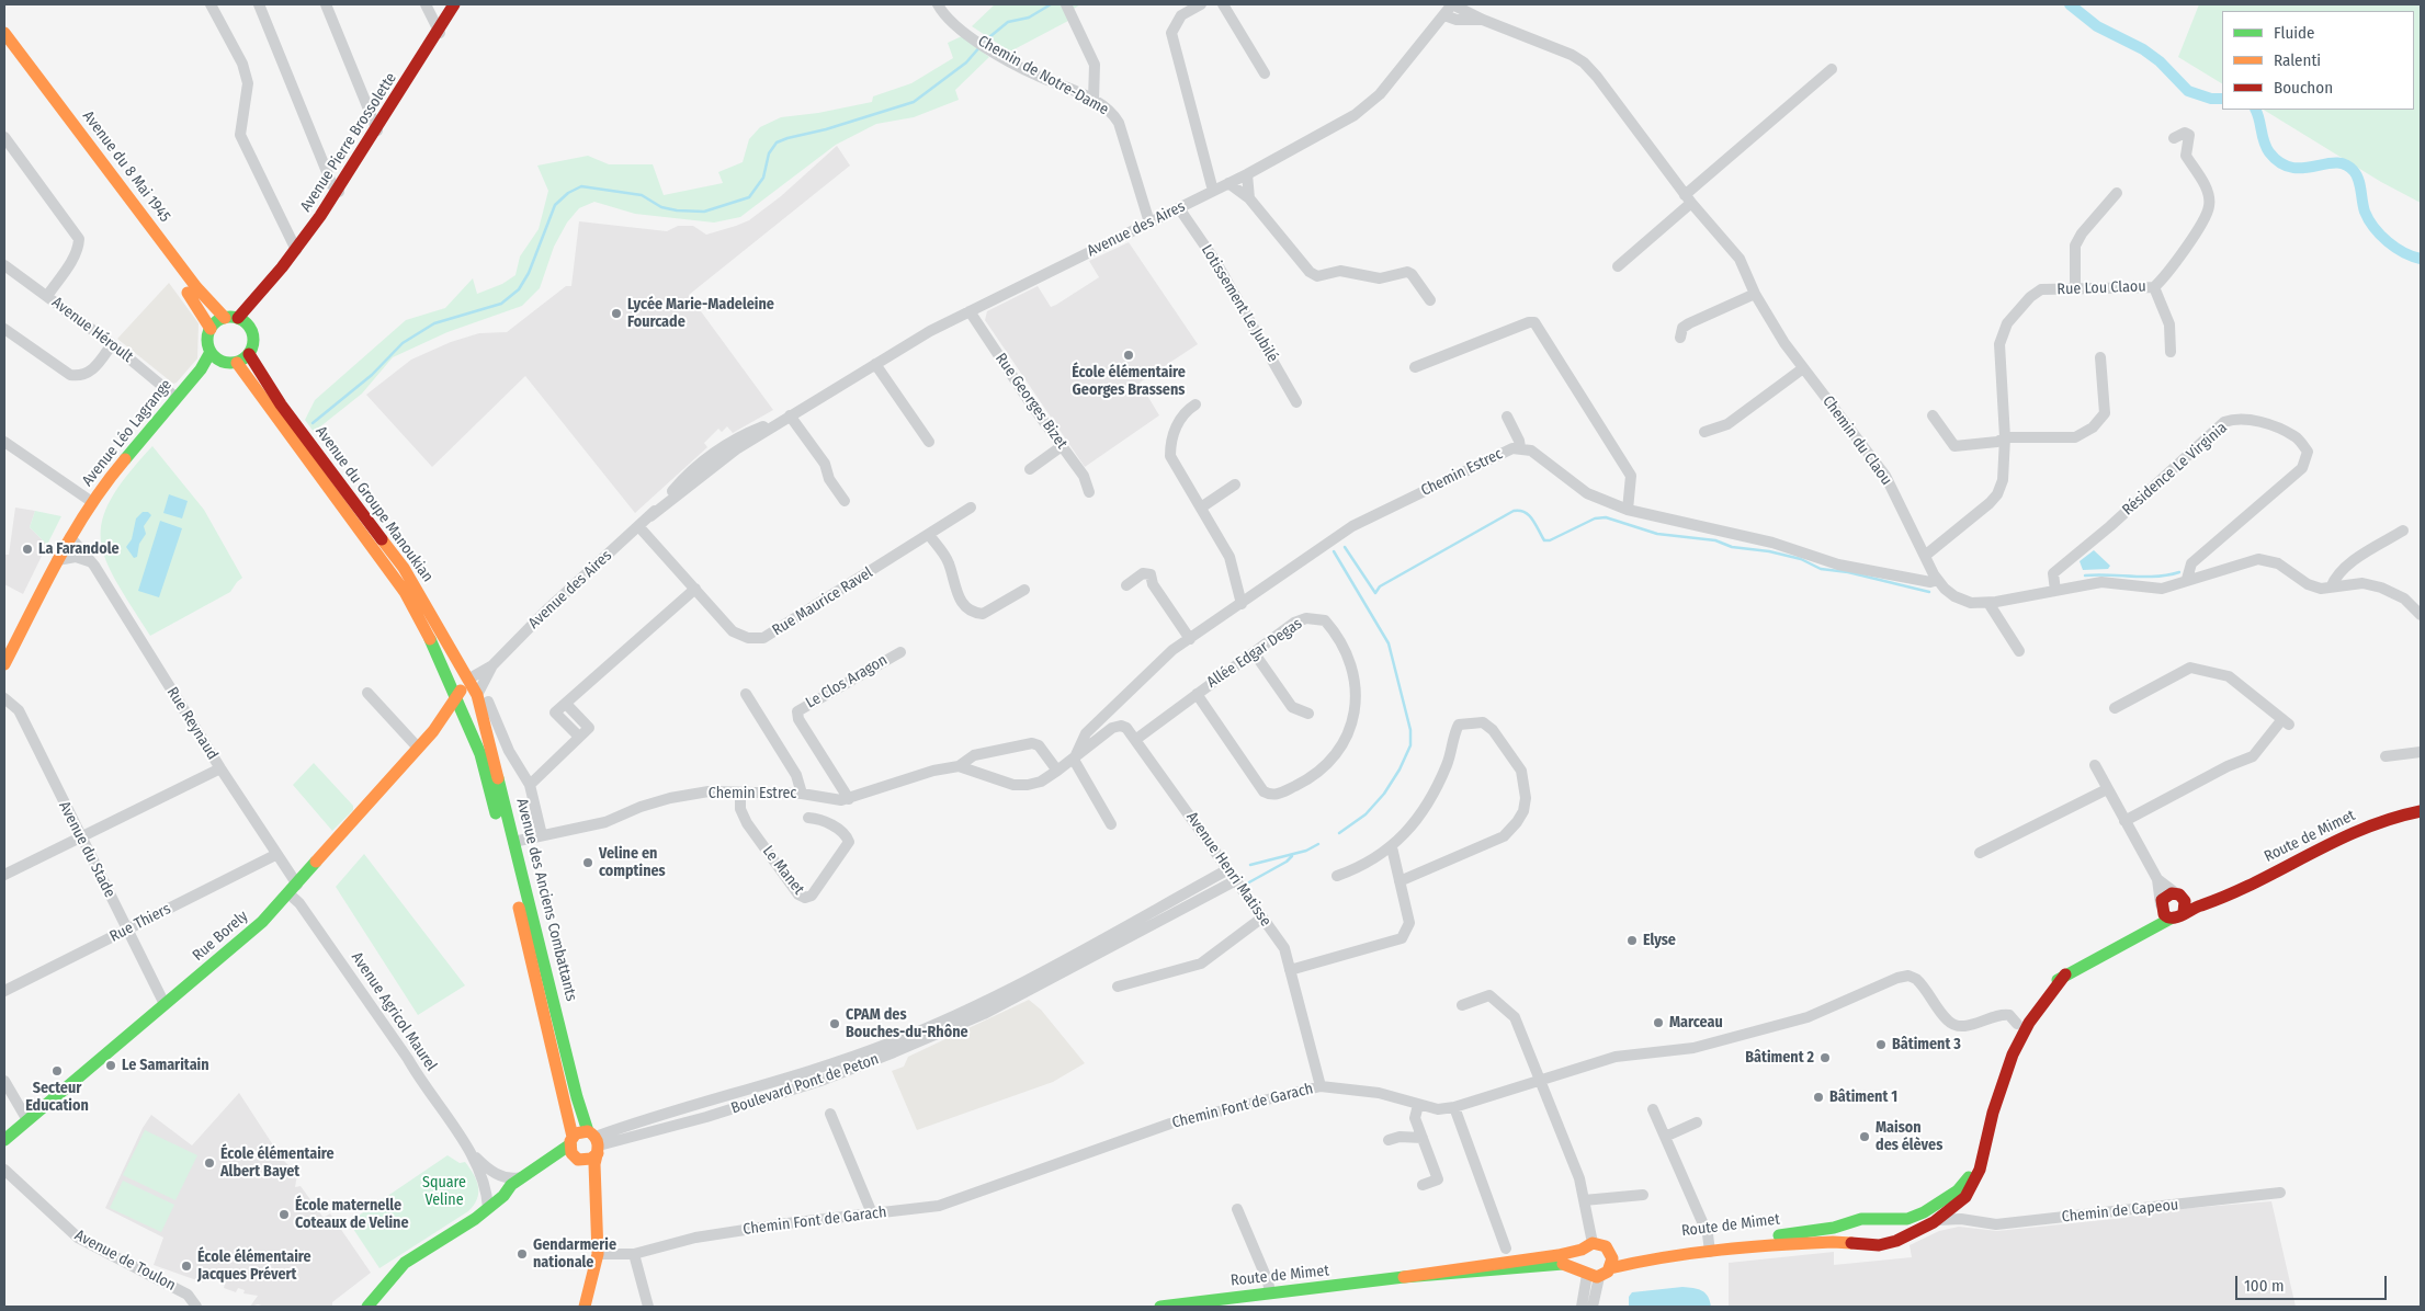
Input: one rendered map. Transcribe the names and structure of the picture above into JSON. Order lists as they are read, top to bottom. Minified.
{"streets":{"street":["Chemin de Notre-Dame","Avenue Pierre Brossolette","Avenue du 8 Mai 1945","Avenue des Aires","Rue Lou Claou","Lotissement Le Jubilé","Avenue Héroult","Rue Georges Bizet","Avenue Léo Lagrange","Chemin du Claou","Résidence Le Virginia","Chemin Estrec","Avenue du Groupe Manoukian","Rue Maurice Ravel","Allée Edgar Degas","Le Clos Aragon","Rue Reynaud","Route de Mimet","Avenue du Stade","Avenue Henri Matisse","Le Manet","Avenue des Anciens Combattants","Rue Thiers","Rue Borely","Avenue Agricol Maurel","Boulevard Pont de Peton","Chemin Font de Garach","Chemin de Capeou","Avenue de Toulon"]},"crossings":[["Chemin de Notre-Dame","Avenue des Aires"],["Avenue Pierre Brossolette","Avenue du 8 Mai 1945"],["Avenue Pierre Brossolette","Avenue Léo Lagrange"],["Avenue Pierre Brossolette","Avenue du Groupe Manoukian"],["Avenue du 8 Mai 1945","Avenue Léo Lagrange"],["Avenue du 8 Mai 1945","Avenue du Groupe Manoukian"],["Avenue des Aires","Lotissement Le Jubilé"],["Avenue des Aires","Rue Georges Bizet"],["Avenue des Aires","Chemin du Claou"],["Avenue des Aires","Avenue du Groupe Manoukian"],["Avenue des Aires","Rue Maurice Ravel"],["Avenue des Aires","Avenue des Anciens Combattants"],["Avenue des Aires","Rue Borely"],["Rue Lou Claou","Chemin du Claou"],["Avenue Héroult","Avenue Léo Lagrange"],["Avenue Léo Lagrange","Avenue du Groupe Manoukian"],["Avenue Léo Lagrange","Rue Reynaud"],["Chemin du Claou","Résidence Le Virginia"],["Chemin du Claou","Chemin Estrec"],["Chemin Estrec","Le Clos Aragon"],["Chemin Estrec","Avenue Henri Matisse"],["Chemin Estrec","Le Manet"],["Chemin Estrec","Avenue des Anciens Combattants"],["Avenue du Groupe Manoukian","Avenue des Anciens Combattants"],["Avenue du Groupe Manoukian","Rue Borely"],["Allée Edgar Degas","Avenue Henri Matisse"],["Rue Reynaud","Rue Thiers"],["Rue Reynaud","Rue Borely"],["Rue Reynaud","Avenue Agricol Maurel"],["Route de Mimet","Chemin Font de Garach"],["Route de Mimet","Chemin de Capeou"],["Avenue du Stade","Rue Thiers"],["Avenue du Stade","Rue Borely"],["Avenue Henri Matisse","Boulevard Pont de Peton"],["Avenue Henri Matisse","Chemin Font de Garach"],["Avenue des Anciens Combattants","Rue Borely"],["Avenue des Anciens Combattants","Boulevard Pont de Peton"],["Rue Borely","Avenue Agricol Maurel"]],"parks":["Square Veline"],"places":["Lycée Marie-Madeleine Fourcade","École élémentaire Georges Brassens","La Farandole","Veline en comptines","Elyse","Marceau","CPAM des Bouches-du-Rhône","Bâtiment 3","Bâtiment 2","Le Samaritain","Secteur Education","Bâtiment 1","Maison des élèves","École élémentaire Albert Bayet","École maternelle Coteaux de Veline","Gendarmerie nationale","École élémentaire Jacques Prévert"],"legend":["Fluide","Ralenti","Bouchon"],"scale_bar":"100 m"}
